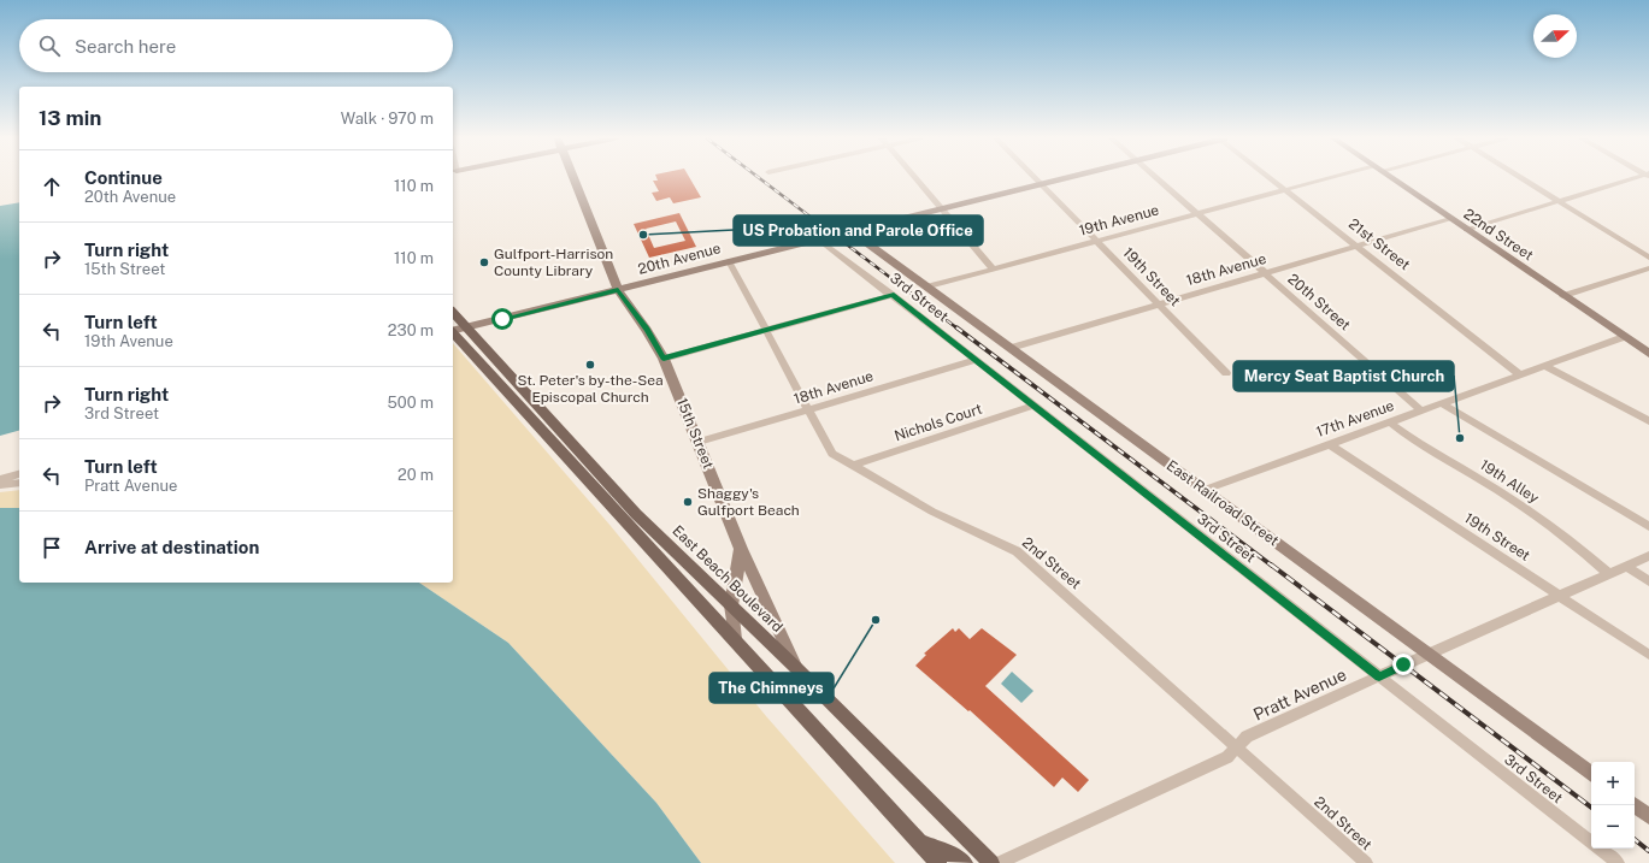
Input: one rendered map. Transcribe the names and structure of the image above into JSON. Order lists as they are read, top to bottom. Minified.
{"streets":{"main road":["East Beach Boulevard"],"street":["19th Avenue","22nd Street","21st Street","20th Avenue","18th Avenue","19th Street","3rd Street","20th Street","17th Avenue","Nichols Court","15th Street","19th Alley","East Railroad Street","2nd Street","Pratt Avenue"]},"crossings":[["19th Avenue","21st Street"],["19th Avenue","19th Street"],["19th Avenue","20th Street"],["19th Avenue","East Railroad Street"],["22nd Street","18th Avenue"],["22nd Street","17th Avenue"],["21st Street","18th Avenue"],["21st Street","17th Avenue"],["20th Avenue","19th Street"],["20th Avenue","3rd Street"],["20th Avenue","15th Street"],["20th Avenue","East Railroad Street"],["20th Avenue","2nd Street"],["20th Avenue","East Beach Boulevard"],["18th Avenue","19th Street"],["18th Avenue","3rd Street"],["18th Avenue","20th Street"],["18th Avenue","15th Street"],["18th Avenue","East Railroad Street"],["18th Avenue","2nd Street"],["19th Street","17th Avenue"],["19th Street","Pratt Avenue"],["3rd Street","Nichols Court"],["3rd Street","Pratt Avenue"],["20th Street","17th Avenue"],["17th Avenue","19th Alley"],["17th Avenue","East Railroad Street"],["Nichols Court","2nd Street"],["15th Street","East Beach Boulevard"],["19th Alley","Pratt Avenue"],["East Railroad Street","Pratt Avenue"],["2nd Street","Pratt Avenue"]],"places":["US Probation and Parole Office","Gulfport-Harrison County Library","St. Peter's by-the-Sea Episcopal Church","Mercy Seat Baptist Church","Shaggy's Gulfport Beach","The Chimneys"],"north":"right","page":{"search":"Search here","heading":["13 min","Walk · 970 m"],"list":[["Continue","20th Avenue","110 m"],["Turn right","15th Street","110 m"],["Turn left","19th Avenue","230 m"],["Turn right","3rd Street","500 m"],["Turn left","Pratt Avenue","20 m"],"Arrive at destination"],"map_buttons":["+","−"]}}
